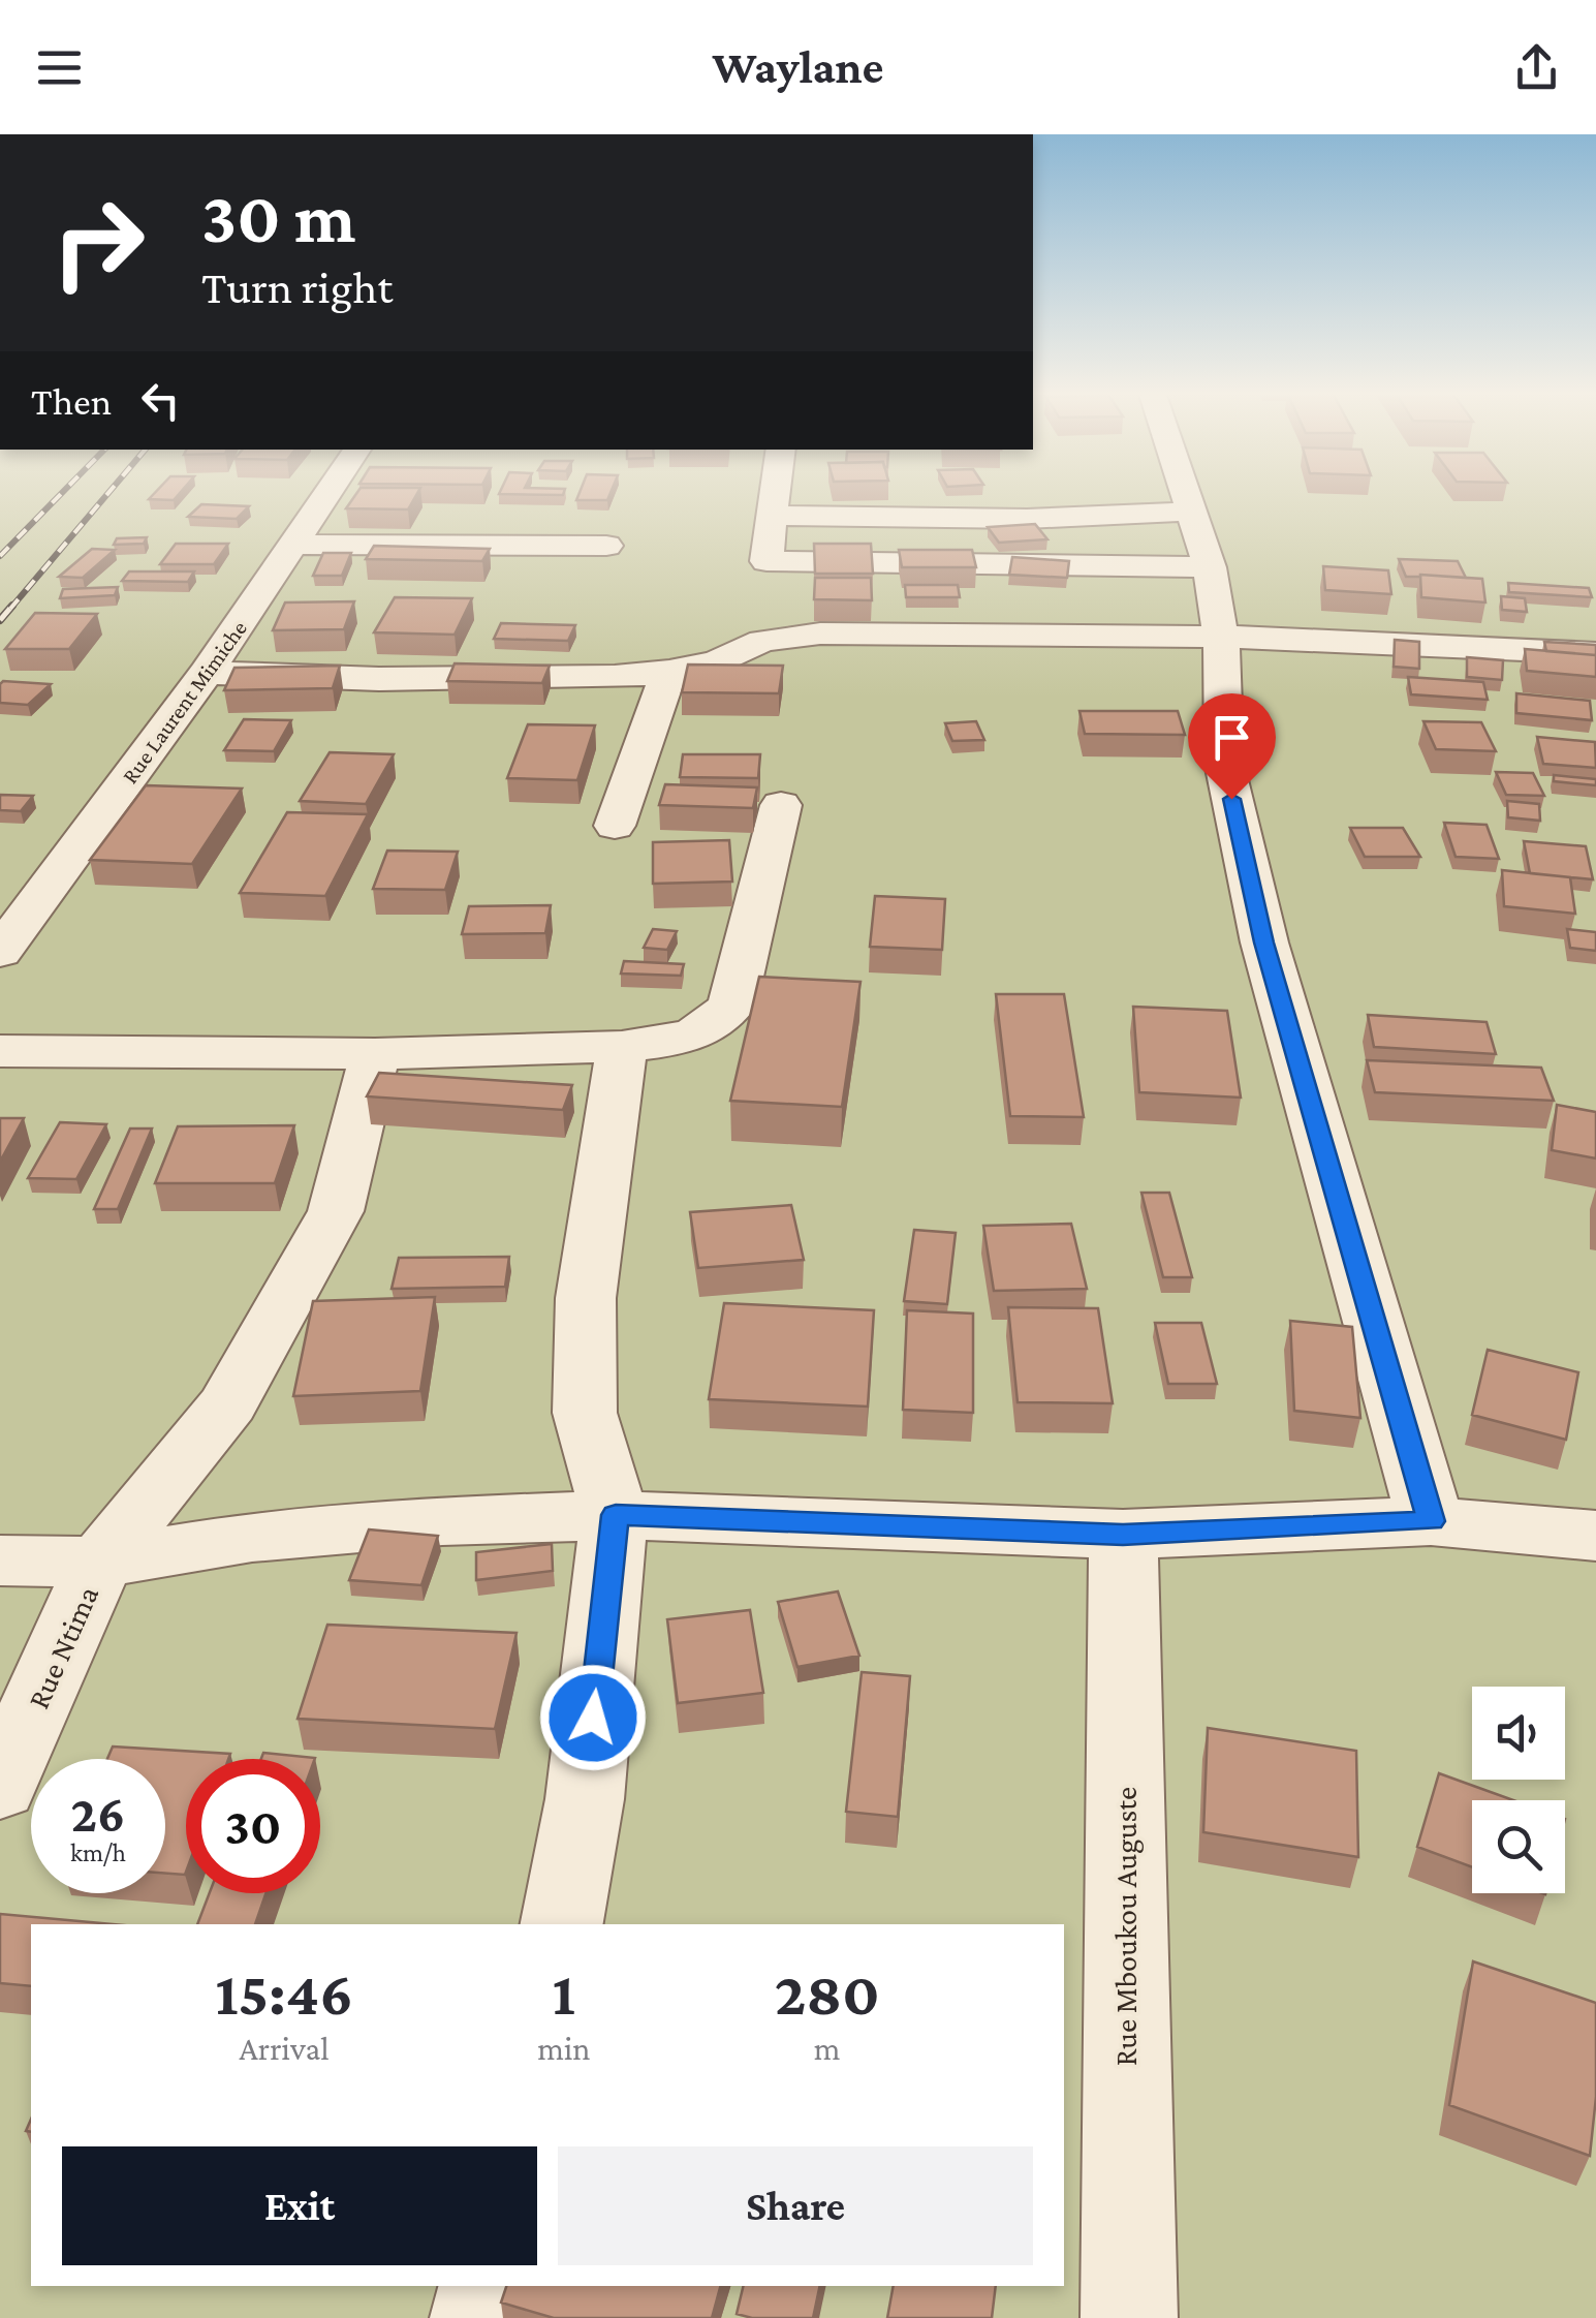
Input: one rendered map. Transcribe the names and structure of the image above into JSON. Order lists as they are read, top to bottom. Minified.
{"streets":{"street":["Rue Laurent Mimiche","Rue Ntima","Rue Mboukou Auguste"]},"page":{"header":"Waylane","turn":["30 m","Turn right"],"then":"Then","speed":"26 km/h","limit":"30","eta":["15:46","Arrival","1","min","280","m"],"buttons":["Exit","Share"]}}
